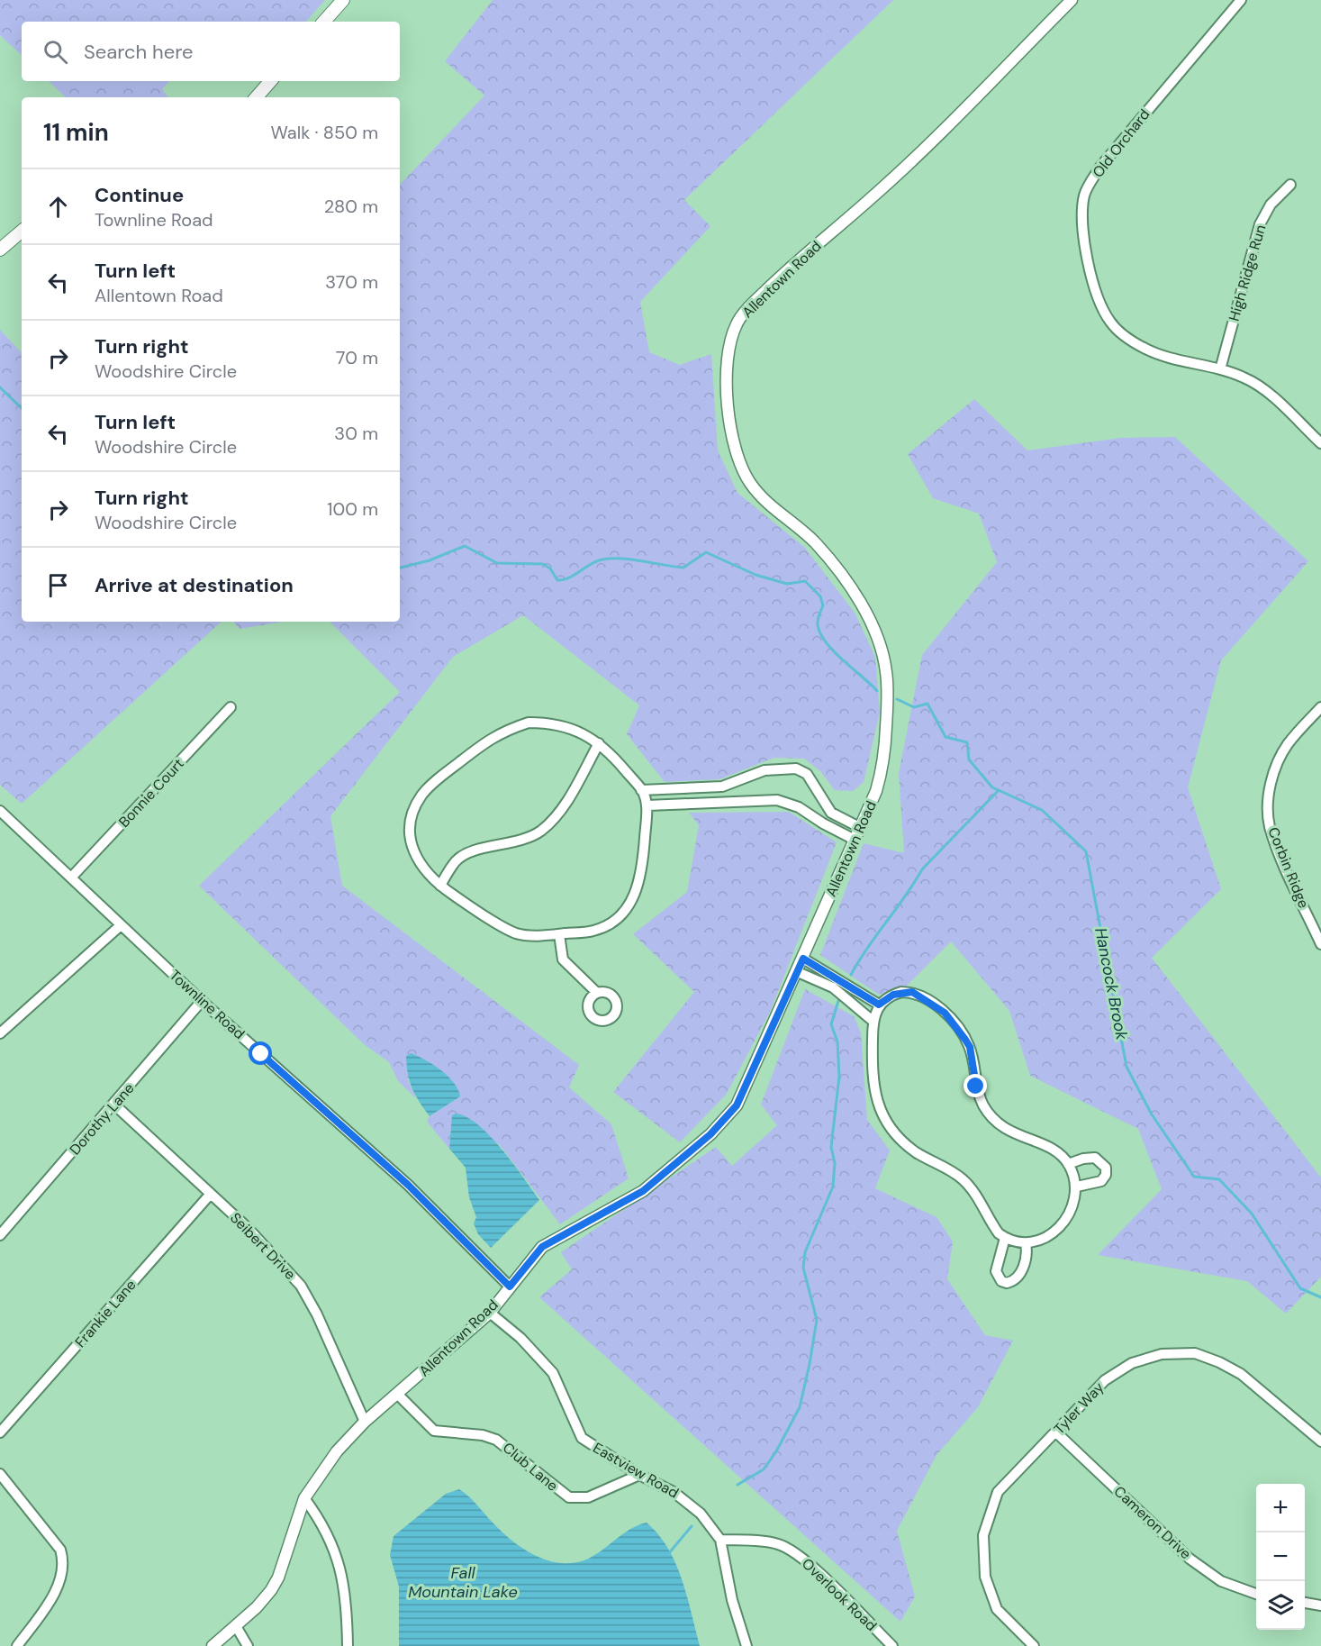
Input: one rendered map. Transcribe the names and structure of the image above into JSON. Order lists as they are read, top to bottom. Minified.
{"streets":{"street":["Old Orchard","High Ridge Run","Allentown Road","Bonnie Court","Corbin Ridge","Townline Road","Dorothy Lane","Seibert Drive","Frankie Lane","Tyler Way","Club Lane","Eastview Road","Cameron Drive","Overlook Road"]},"crossings":[["Old Orchard","High Ridge Run"],["Allentown Road","Townline Road"],["Allentown Road","Seibert Drive"],["Allentown Road","Club Lane"],["Allentown Road","Eastview Road"],["Bonnie Court","Townline Road"],["Townline Road","Dorothy Lane"],["Dorothy Lane","Seibert Drive"],["Seibert Drive","Frankie Lane"],["Tyler Way","Cameron Drive"],["Club Lane","Eastview Road"],["Eastview Road","Overlook Road"]],"water":["Hancock Brook","Fall Mountain Lake"],"page":{"search":"Search here","heading":["11 min","Walk · 850 m"],"list":[["Continue","Townline Road","280 m"],["Turn left","Allentown Road","370 m"],["Turn right","Woodshire Circle","70 m"],["Turn left","Woodshire Circle","30 m"],["Turn right","Woodshire Circle","100 m"],"Arrive at destination"],"map_buttons":["+","−"]}}
